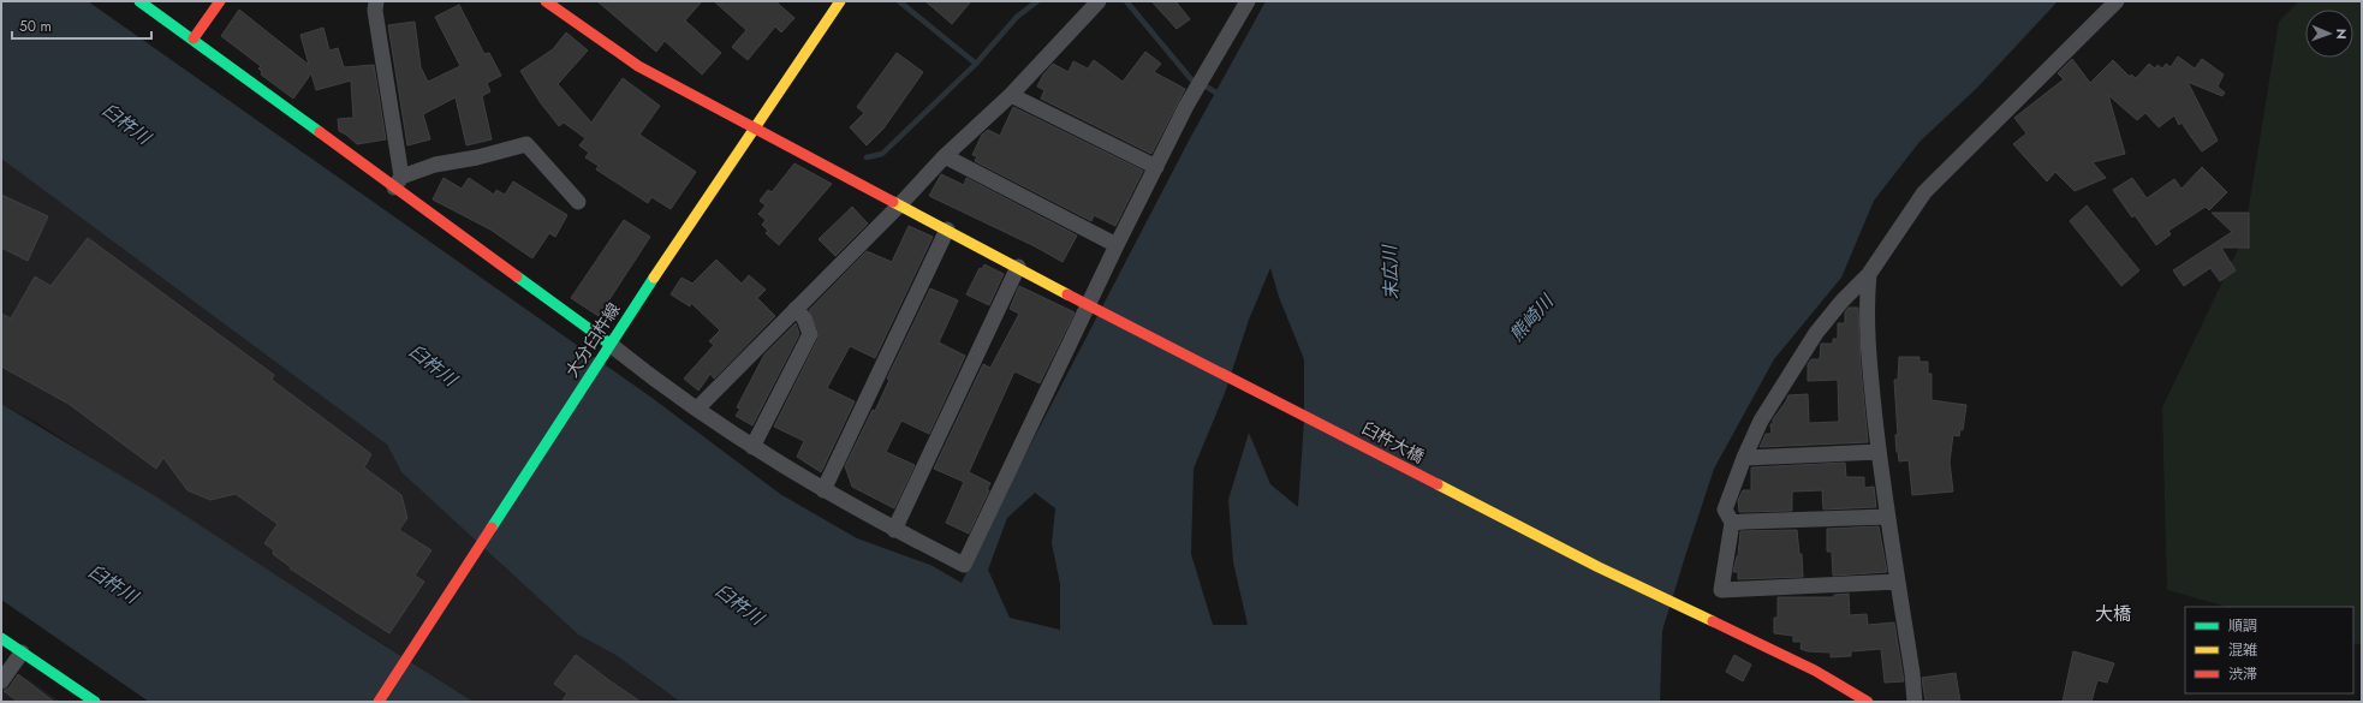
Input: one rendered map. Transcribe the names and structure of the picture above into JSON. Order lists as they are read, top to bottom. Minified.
{"streets":{"street":["大分臼杵線","臼杵大橋"]},"crossings":[["大分臼杵線","臼杵大橋"]],"districts":["大橋"],"water":["臼杵川","末広川","熊崎川"],"legend":["順調","混雑","渋滞"],"scale_bar":"50 m","north":"right"}
